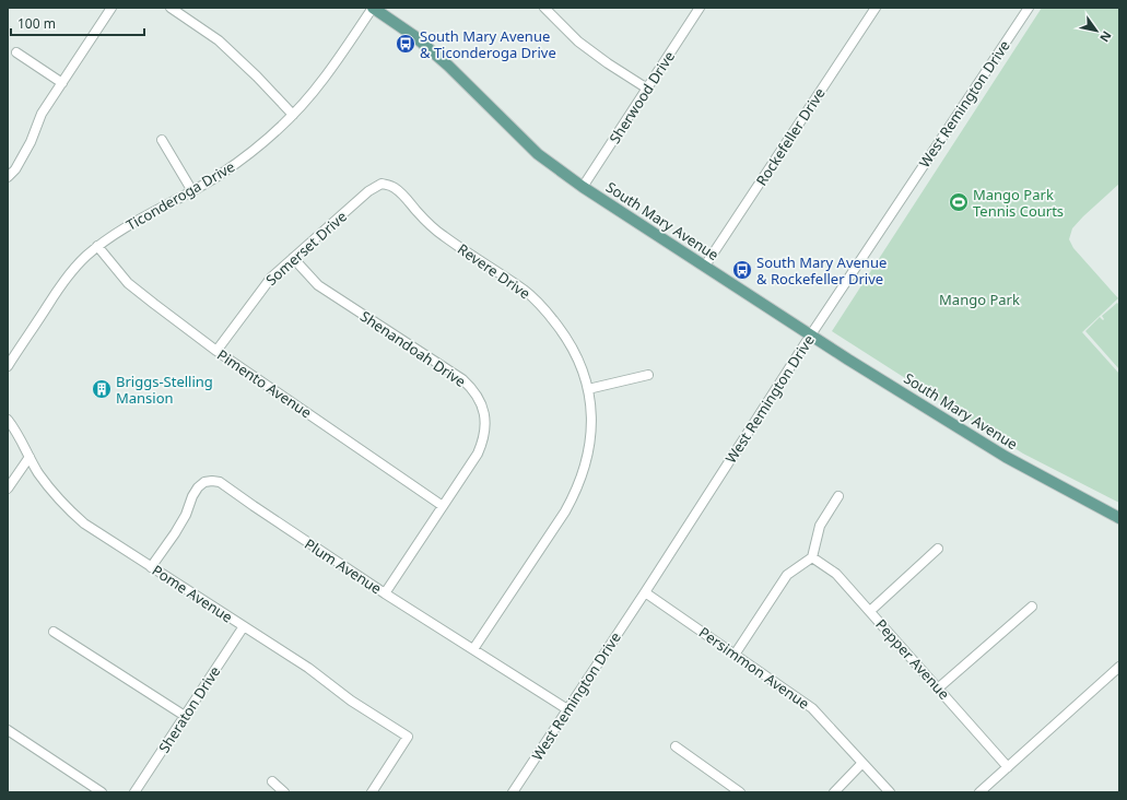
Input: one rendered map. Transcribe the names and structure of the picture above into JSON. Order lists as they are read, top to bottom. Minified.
{"streets":{"main road":["South Mary Avenue"],"street":["Sherwood Drive","West Remington Drive","Rockefeller Drive","Ticonderoga Drive","Somerset Drive","Revere Drive","Shenandoah Drive","Pimento Avenue","Plum Avenue","Pome Avenue","Pepper Avenue","Persimmon Avenue","Sheraton Drive"]},"crossings":[["Sherwood Drive","South Mary Avenue"],["West Remington Drive","South Mary Avenue"],["West Remington Drive","Plum Avenue"],["West Remington Drive","Persimmon Avenue"],["Rockefeller Drive","South Mary Avenue"],["Ticonderoga Drive","South Mary Avenue"],["Ticonderoga Drive","Pimento Avenue"],["Somerset Drive","Revere Drive"],["Somerset Drive","Shenandoah Drive"],["Somerset Drive","Pimento Avenue"],["Revere Drive","Plum Avenue"],["Shenandoah Drive","Pimento Avenue"],["Shenandoah Drive","Plum Avenue"],["Plum Avenue","Pome Avenue"],["Pome Avenue","Sheraton Drive"]],"parks":["Mango Park"],"places":{"bus stop":["South Mary Avenue & Ticonderoga Drive","South Mary Avenue & Rockefeller Drive"],"sports":["Mango Park Tennis Courts"],"building":["Briggs-Stelling Mansion"]},"scale_bar":"100 m","north":"bottom right"}
